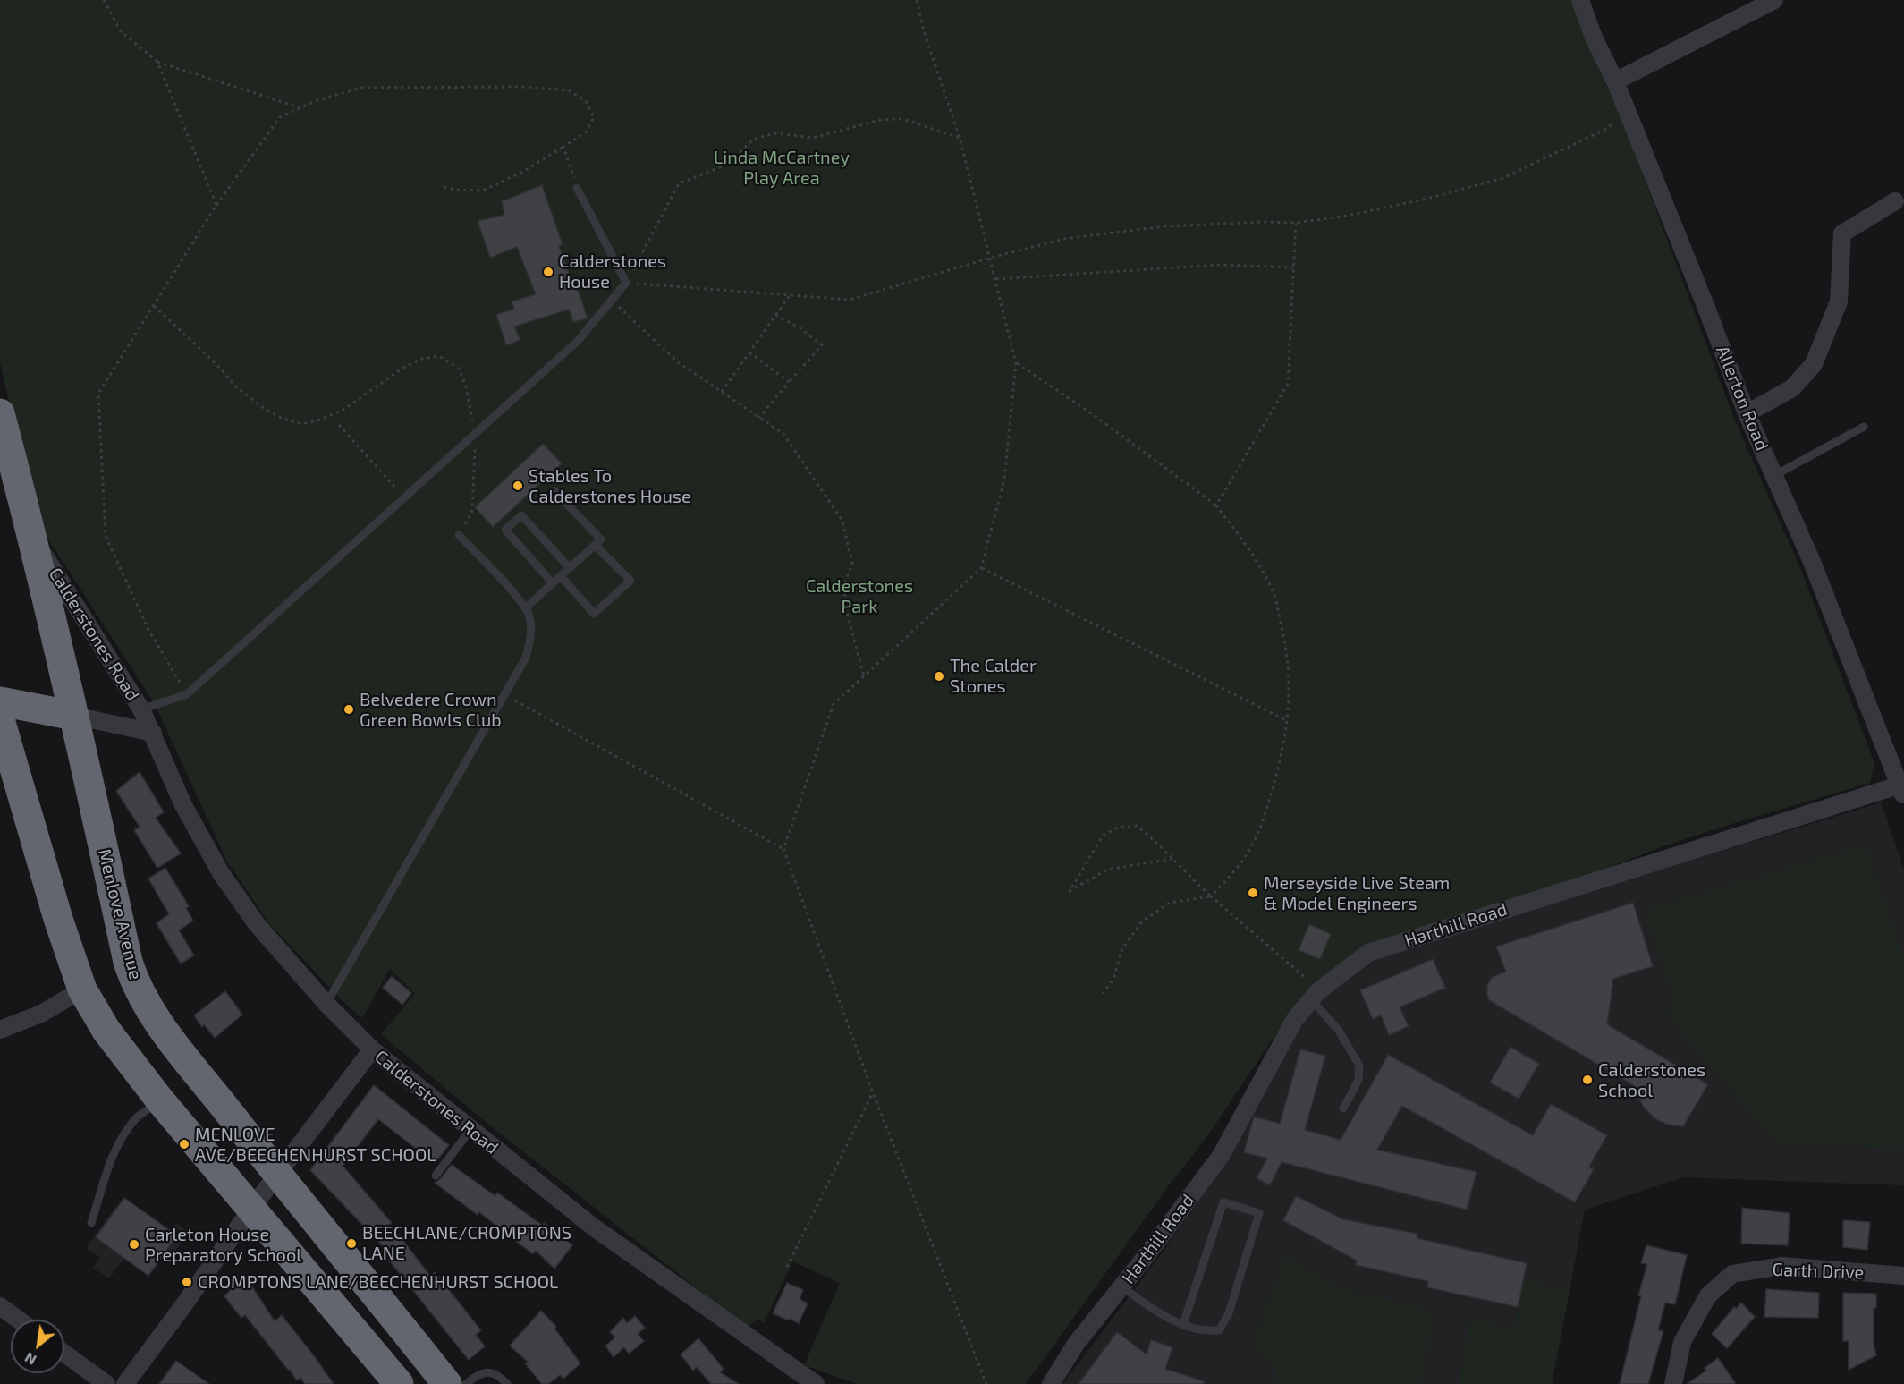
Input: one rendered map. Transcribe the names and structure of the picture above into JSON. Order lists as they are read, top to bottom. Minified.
{"streets":{"highway":["Menlove Avenue"],"street":["Allerton Road","Calderstones Road","Harthill Road","Garth Drive"]},"crossings":[["Allerton Road","Harthill Road"],["Calderstones Road","Menlove Avenue"]],"parks":["Linda McCartney Play Area","Calderstones Park"],"places":["Calderstones House","Stables To Calderstones House","The Calder Stones","Belvedere Crown Green Bowls Club","Merseyside Live Steam & Model Engineers","Calderstones School","MENLOVE AVE/BEECHENHURST SCHOOL","BEECHLANE/CROMPTONS LANE","Carleton House Preparatory School","CROMPTONS LANE/BEECHENHURST SCHOOL"],"north":"bottom left"}
